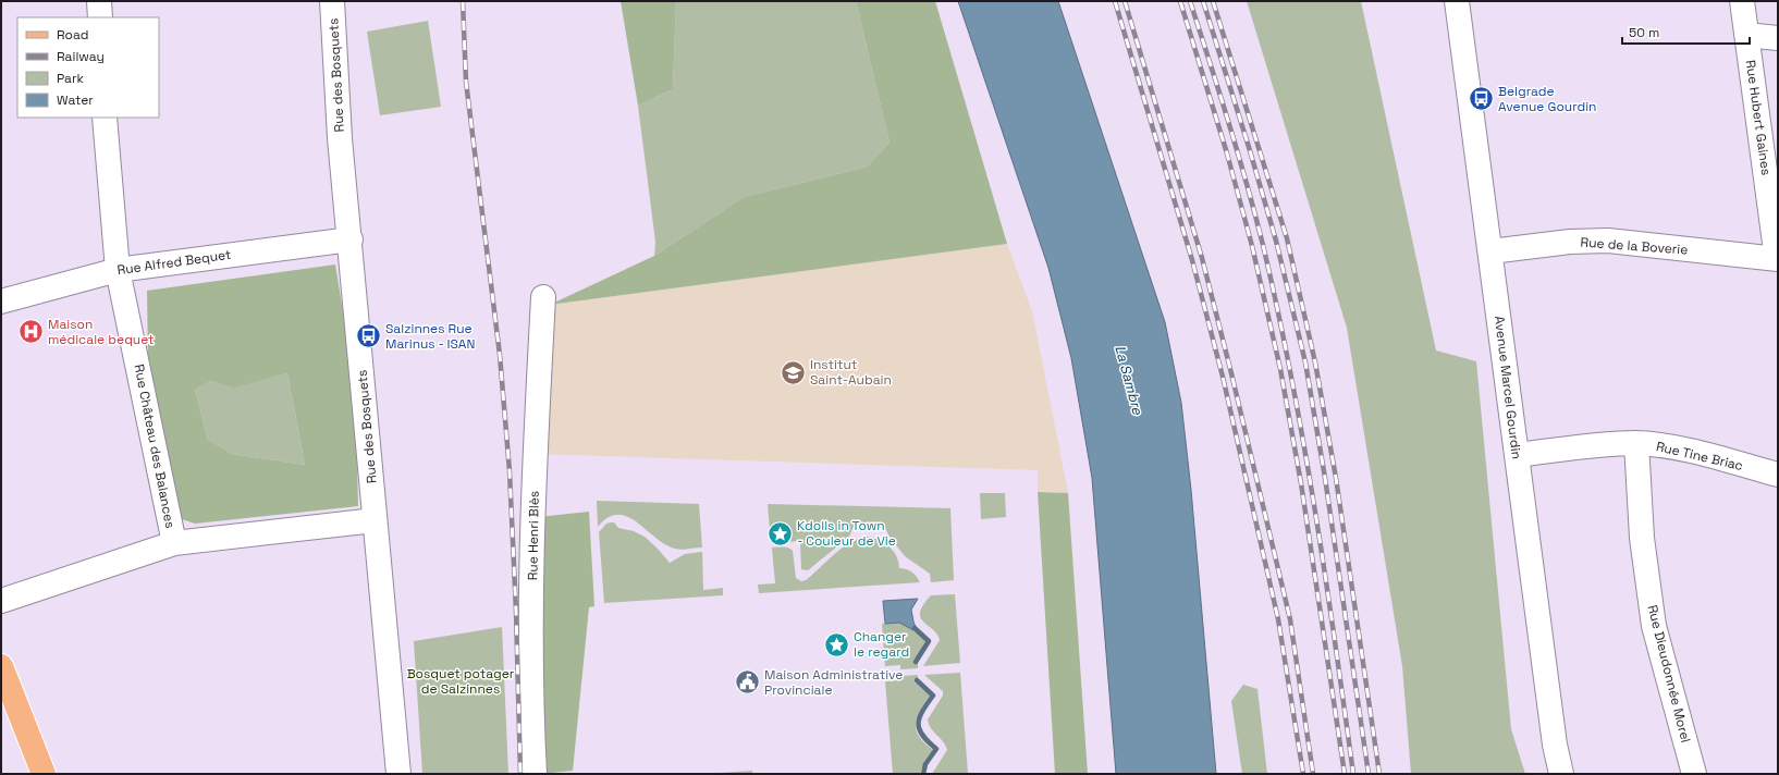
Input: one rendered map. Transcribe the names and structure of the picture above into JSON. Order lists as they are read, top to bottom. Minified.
{"streets":{"street":["Rue des Bosquets","Rue Hubert Gaines","Rue de la Boverie","Rue Alfred Bequet","Avenue Marcel Gourdin","Rue Château des Balances","Rue Tine Briac","Rue Henri Blès","Rue Dieudonnée Morel"]},"crossings":[["Rue des Bosquets","Rue Alfred Bequet"],["Rue Hubert Gaines","Rue de la Boverie"],["Rue de la Boverie","Avenue Marcel Gourdin"],["Rue Alfred Bequet","Rue Château des Balances"],["Avenue Marcel Gourdin","Rue Tine Briac"],["Rue Tine Briac","Rue Dieudonnée Morel"]],"water":["La Sambre"],"parks":["Bosquet potager de Salzinnes"],"places":{"bus stop":["Belgrade Avenue Gourdin","Salzinnes Rue Marinus - ISAN"],"hospital":["Maison médicale bequet"],"school or university":["Institut Saint-Aubain"],"place":["Kdolls in Town - Couleur de Vie","Changer le regard"],"public building":["Maison Administrative Provinciale"]},"legend":["Road","Railway","Park","Water"],"scale_bar":"50 m"}
